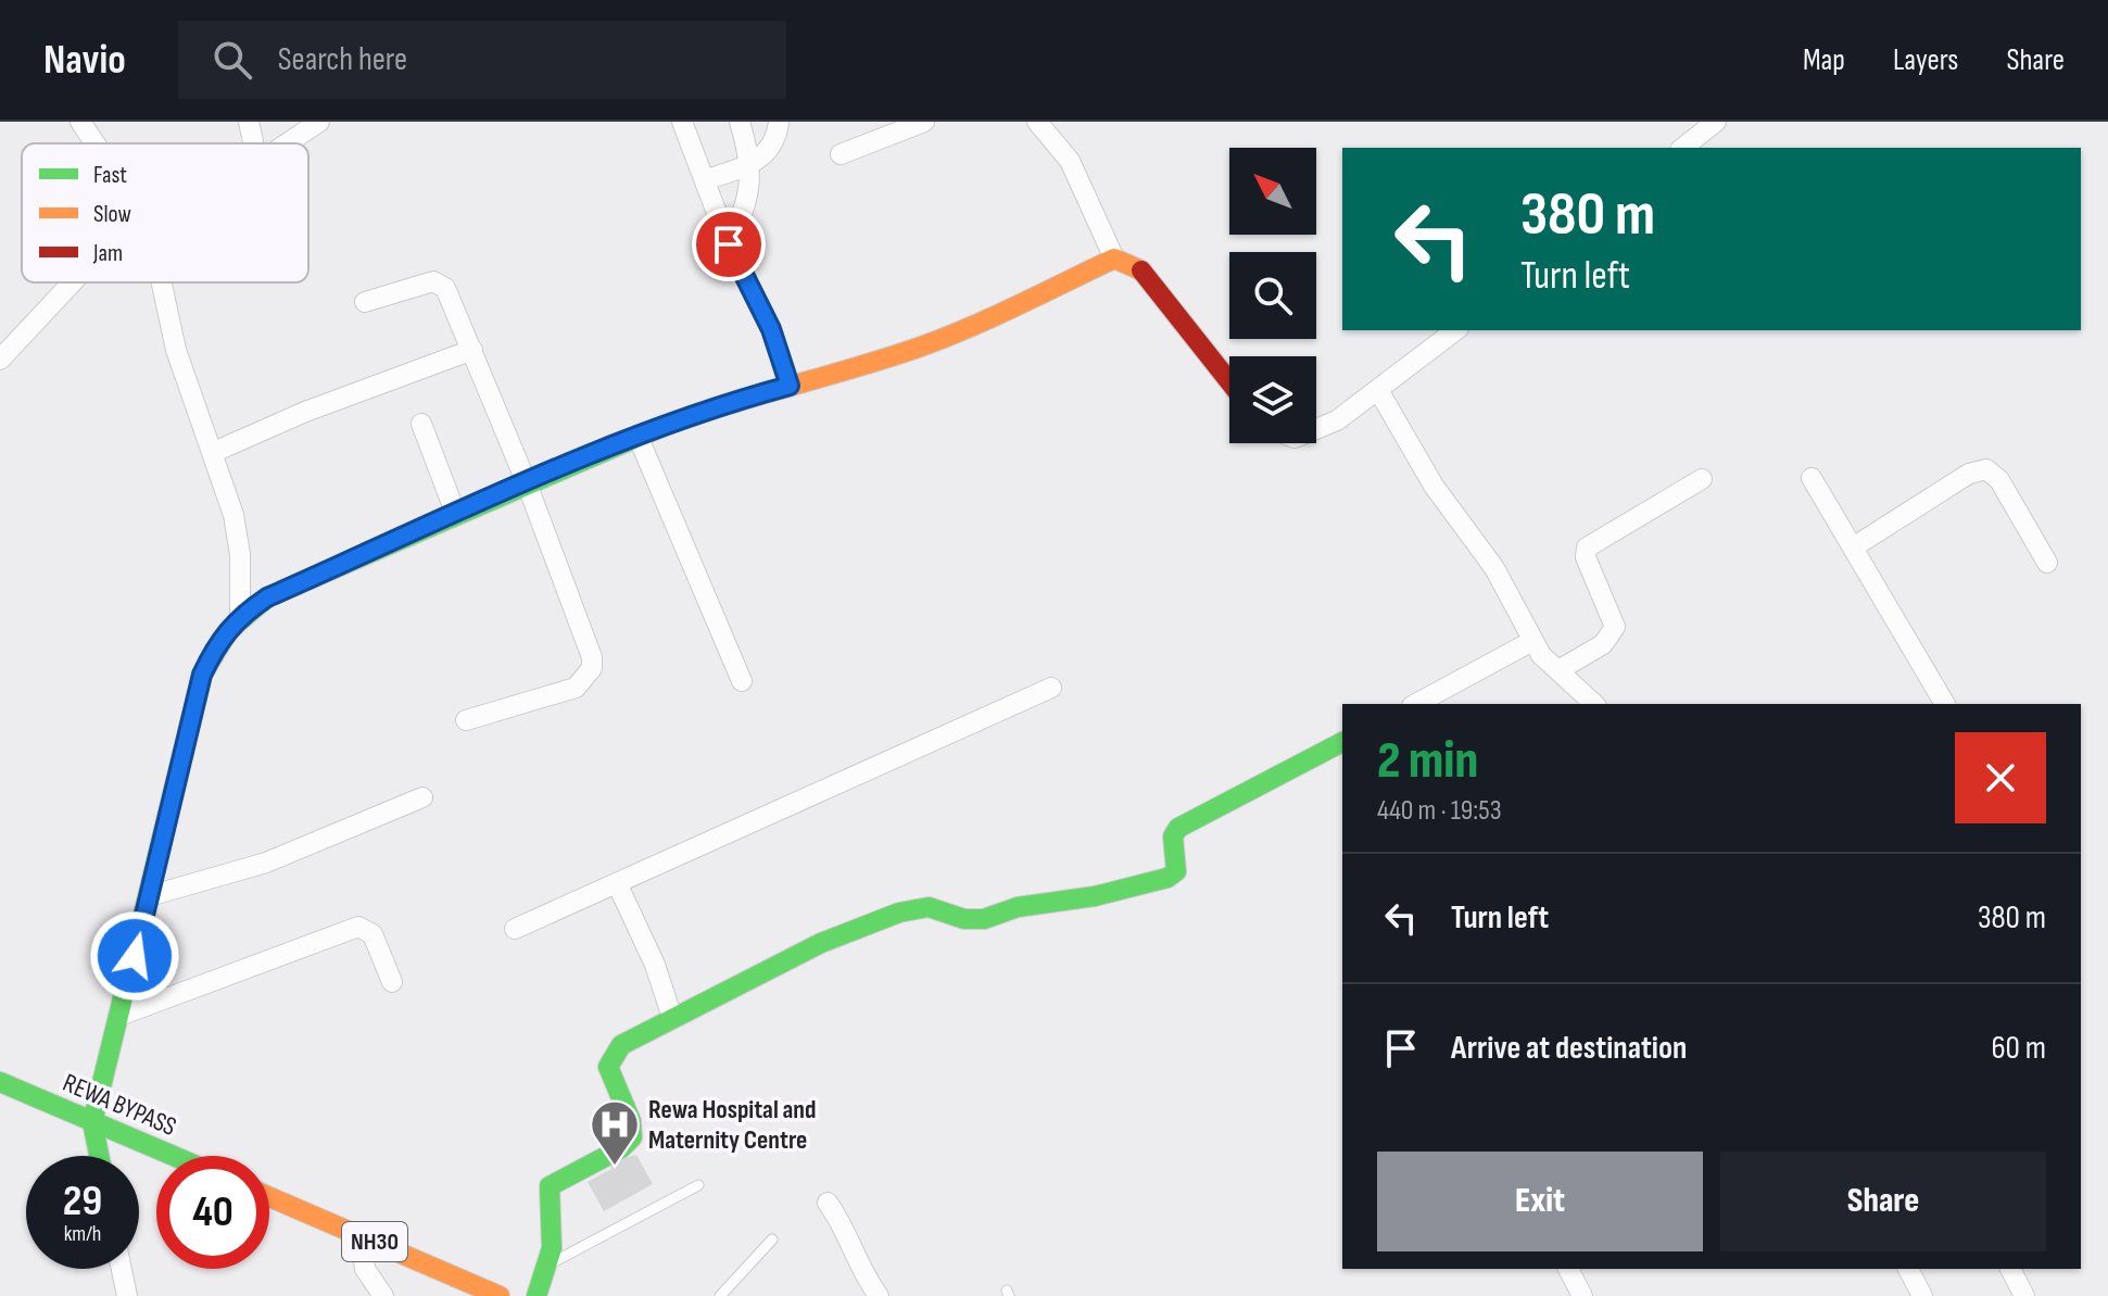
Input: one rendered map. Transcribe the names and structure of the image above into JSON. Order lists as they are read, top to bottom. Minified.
{"streets":{"main road":["REWA BYPASS","NH30"]},"places":{"hospital":["Rewa Hospital and Maternity Centre"]},"legend":["Fast","Slow","Jam"],"north":"top left","page":{"header":"Navio","search":"Search here","nav":["Map","Layers","Share"],"turn":["380 m","Turn left"],"heading":["2 min","440 m · 19:53"],"list":[{"name":"Turn left","value":"380 m"},{"name":"Arrive at destination","value":"60 m"}],"buttons":["Exit","Share"],"speed":"29 km/h","limit":"40"}}
